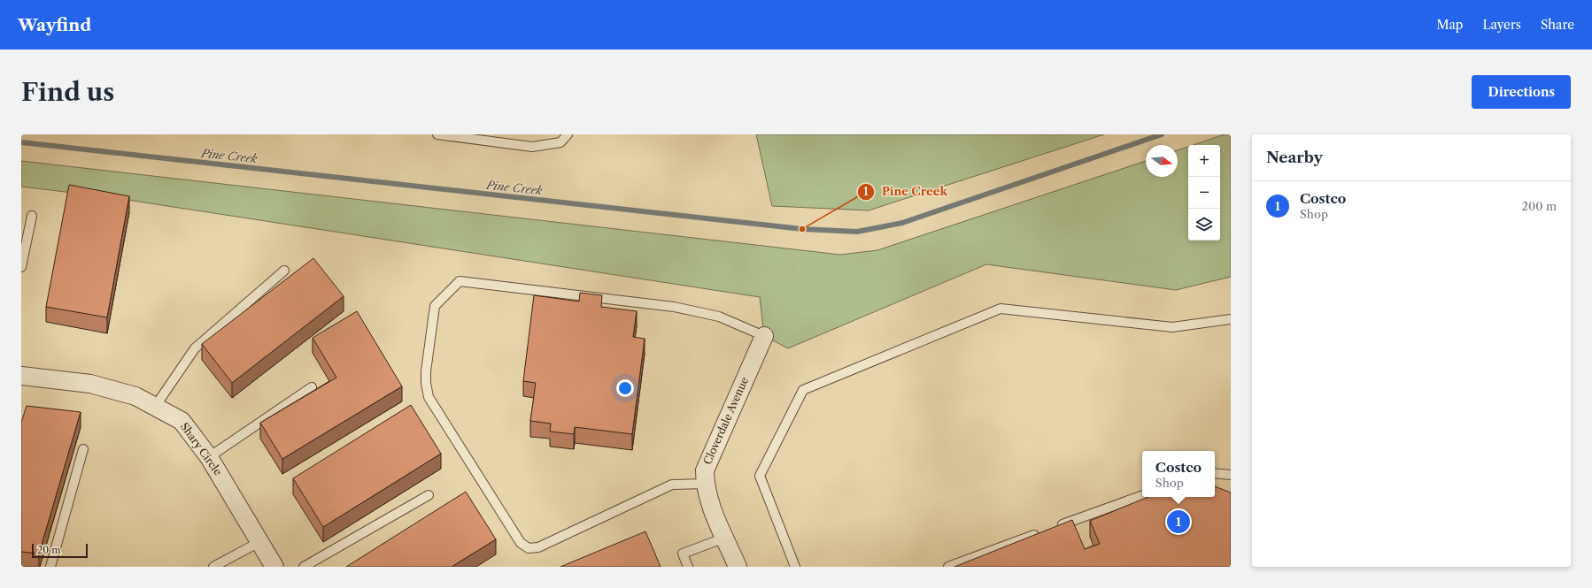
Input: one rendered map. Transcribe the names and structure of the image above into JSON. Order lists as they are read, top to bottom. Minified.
{"streets":{"street":["Cloverdale Avenue","Shary Circle"]},"water":["Pine Creek"],"places":["Pine Creek"],"scale_bar":"20 m","north":"right","page":{"header":"Wayfind","nav":["Map","Layers","Share"],"buttons":"Directions","title":"Find us","heading":"Nearby","map_buttons":["+","−"],"list":[{"mark":"1","name":"Costco","note":"Shop","value":"200 m"}],"popup":["Costco","Shop"],"pins":"1","scale":"20 m"}}
